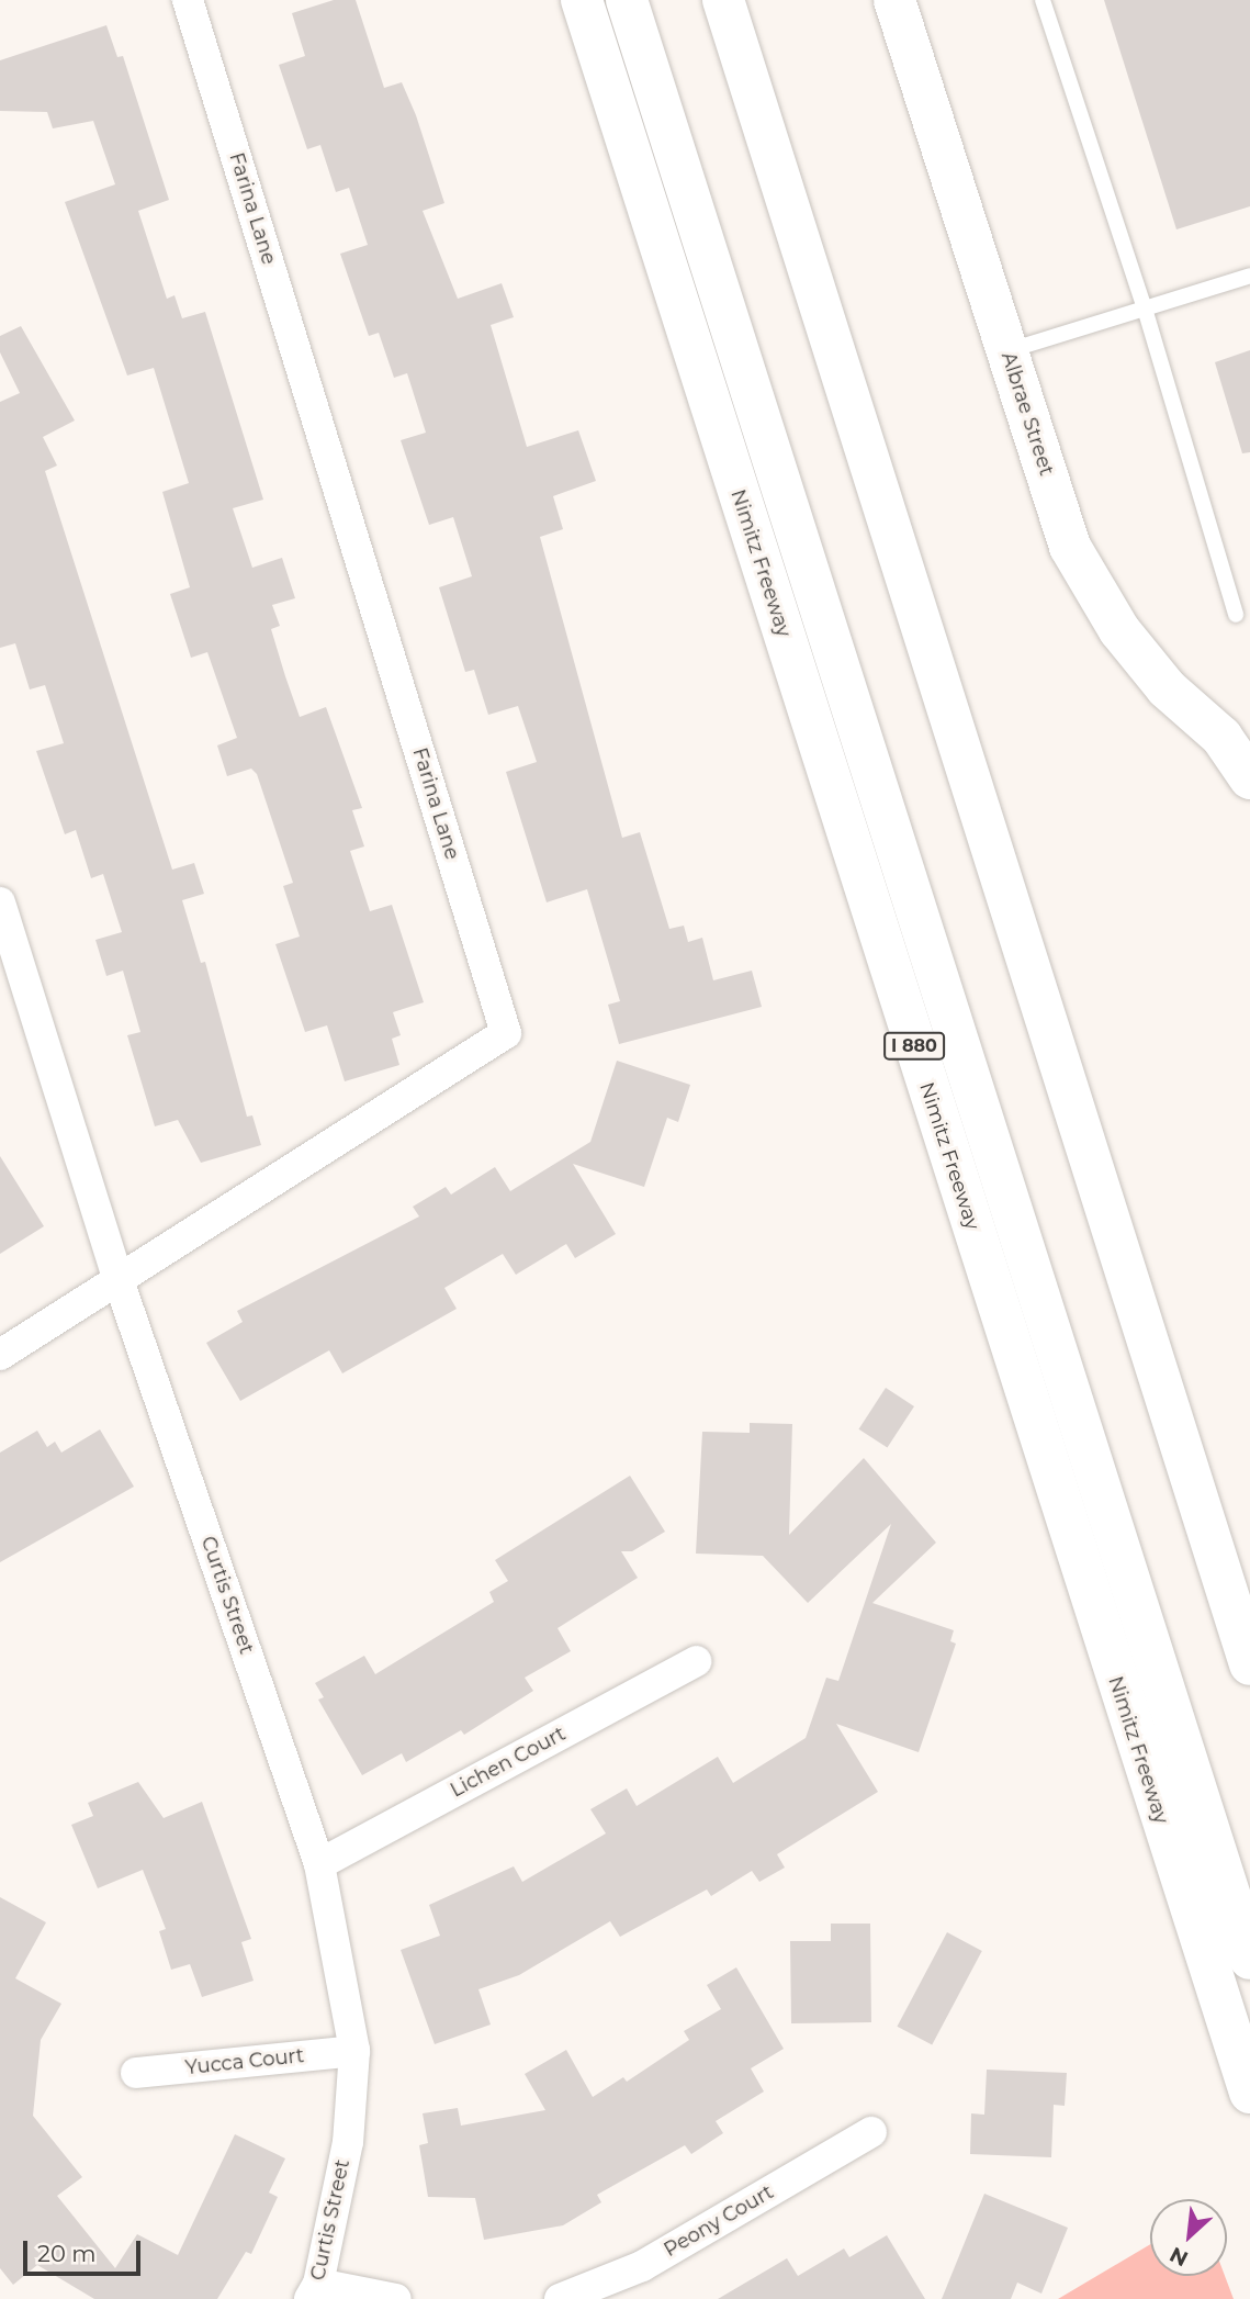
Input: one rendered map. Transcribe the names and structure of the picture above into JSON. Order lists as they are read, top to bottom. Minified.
{"streets":{"main road":["Albrae Street","Nimitz Freeway","I 880"],"street":["Farina Lane","Curtis Street","Lichen Court","Yucca Court","Peony Court"]},"crossings":[["Farina Lane","Curtis Street"],["Curtis Street","Lichen Court"],["Curtis Street","Yucca Court"]],"scale_bar":"20 m","north":"bottom left"}
